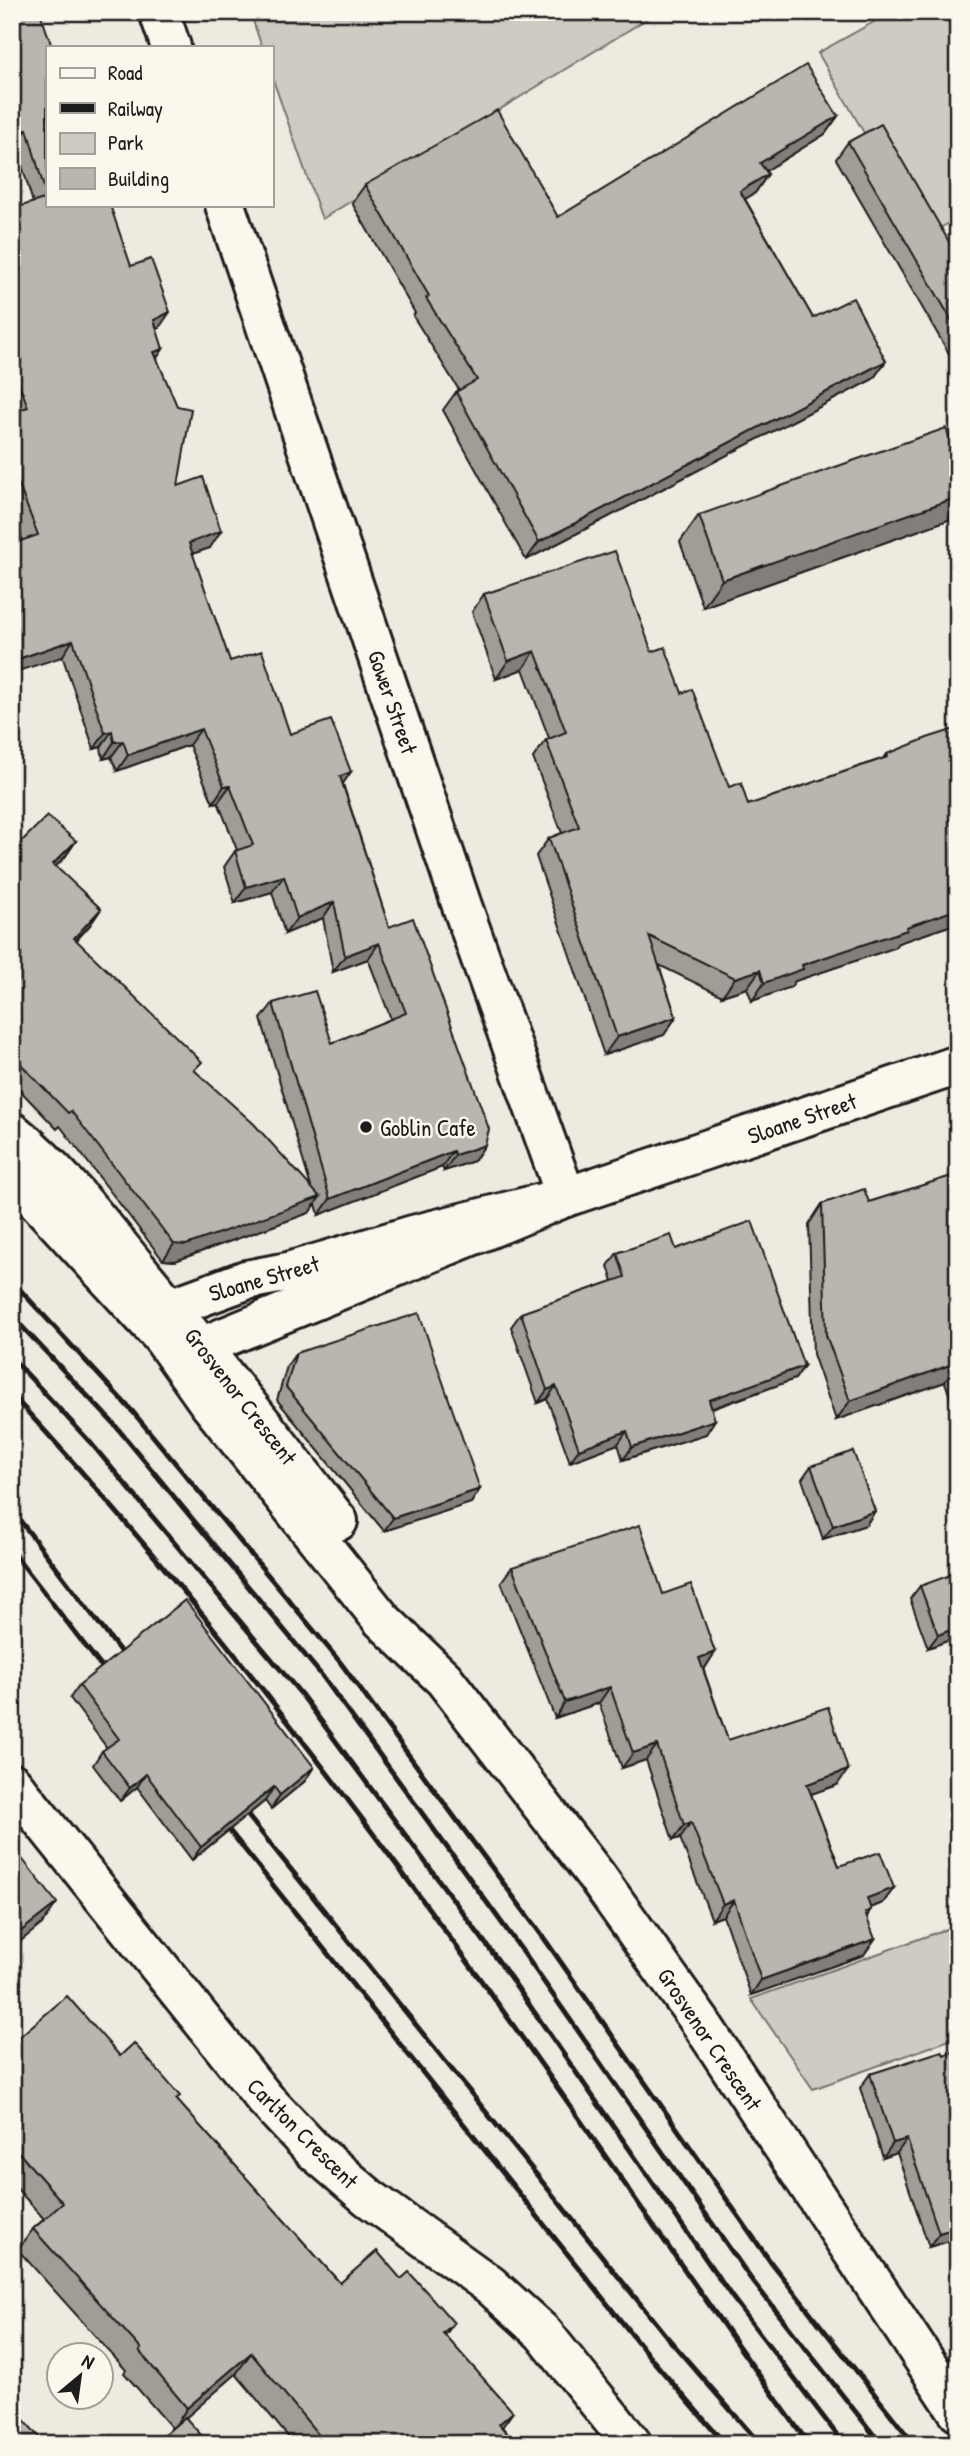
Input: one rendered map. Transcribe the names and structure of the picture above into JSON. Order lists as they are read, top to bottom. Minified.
{"streets":{"street":["Gower Street","Sloane Street","Grosvenor Crescent","Carlton Crescent"]},"crossings":[["Gower Street","Sloane Street"],["Sloane Street","Grosvenor Crescent"]],"places":["Goblin Cafe"],"legend":["Road","Railway","Park","Building"],"north":"top right"}
